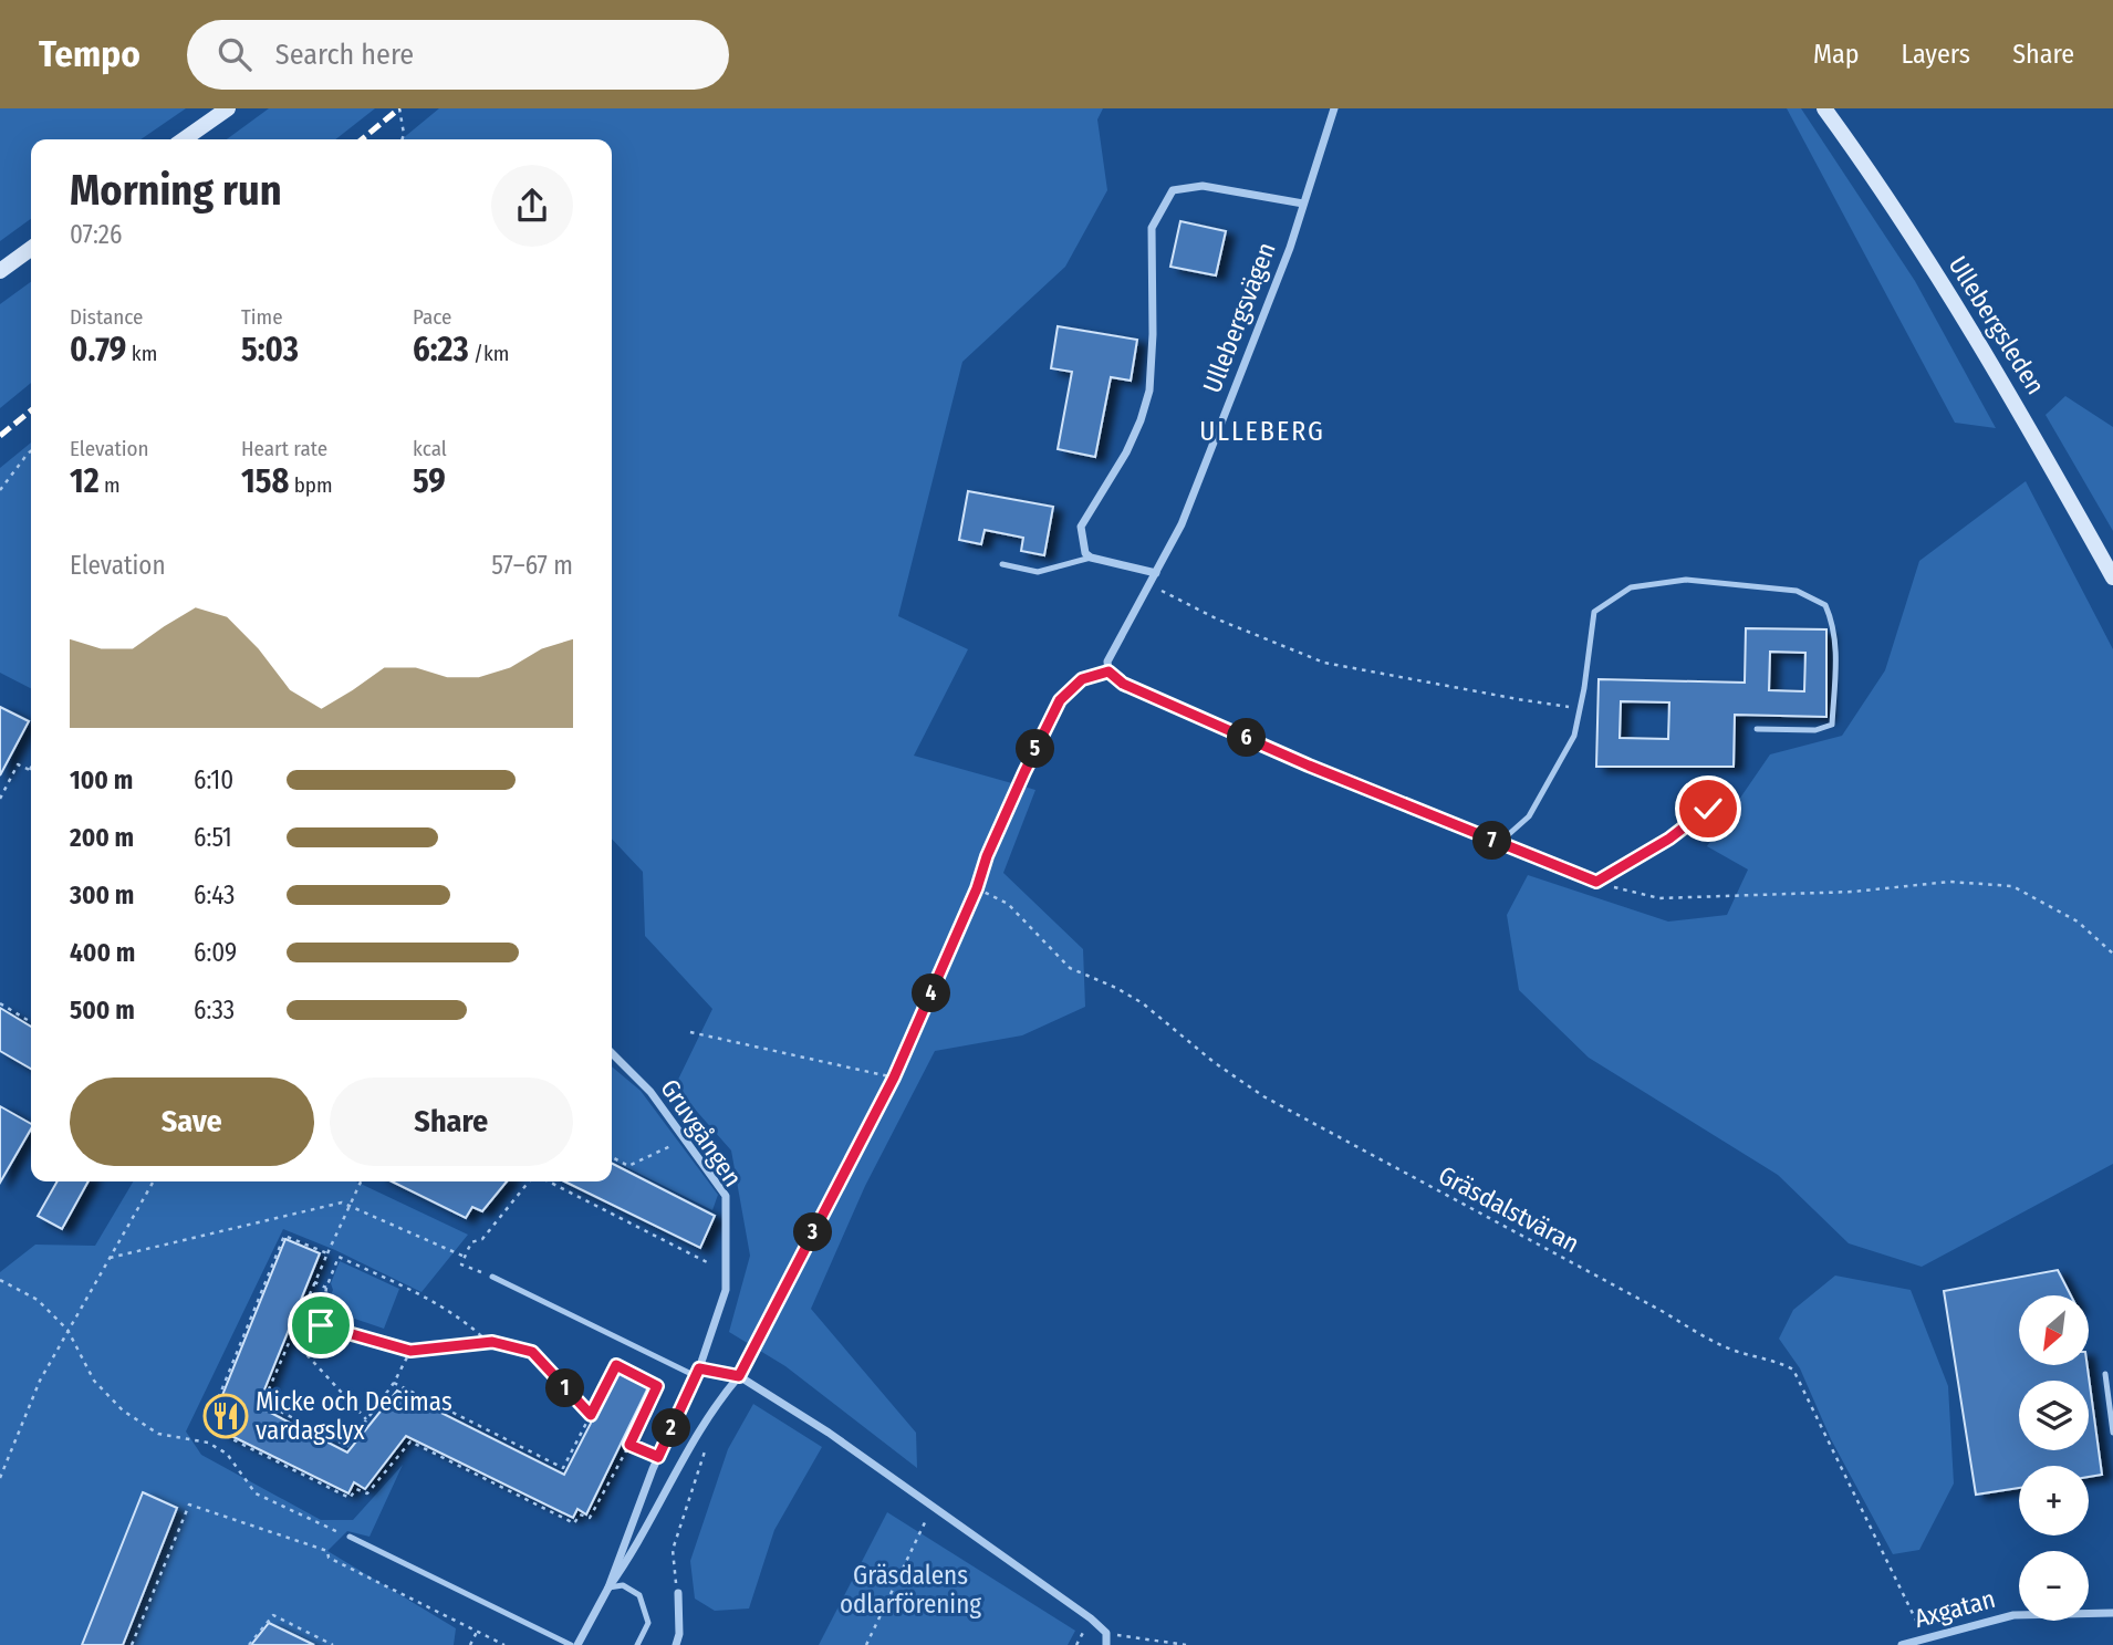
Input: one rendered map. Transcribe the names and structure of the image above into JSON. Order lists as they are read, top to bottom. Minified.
{"streets":{"main road":["Ullebergsleden"],"street":["Ullebergsvägen","Gruvgången","Axgatan"],"path":["Gräsdalstväran"]},"crossings":[["Gräsdalstväran","Axgatan"]],"districts":["ULLEBERG"],"parks":["Gräsdalens odlarförening"],"places":{"restaurant":["Micke och Decimas vardagslyx"]},"north":"bottom left","page":{"header":"Tempo","search":"Search here","nav":["Map","Layers","Share"],"heading":["Morning run","07:26"],"stats":[["Distance","0.79 km"],["Time","5:03"],["Pace","6:23 /km"],["Elevation","12 m"],["Heart rate","158 bpm"],["kcal","59"]],"chart":["Elevation","57–67 m"],"pins":["6","5","7","4","3","1","2"],"list":[{"name":"100 m","note":"6:10"},{"name":"200 m","note":"6:51"},{"name":"300 m","note":"6:43"},{"name":"400 m","note":"6:09"},{"name":"500 m","note":"6:33"}],"buttons":["Save","Share"],"map_buttons":["+","−"]}}
